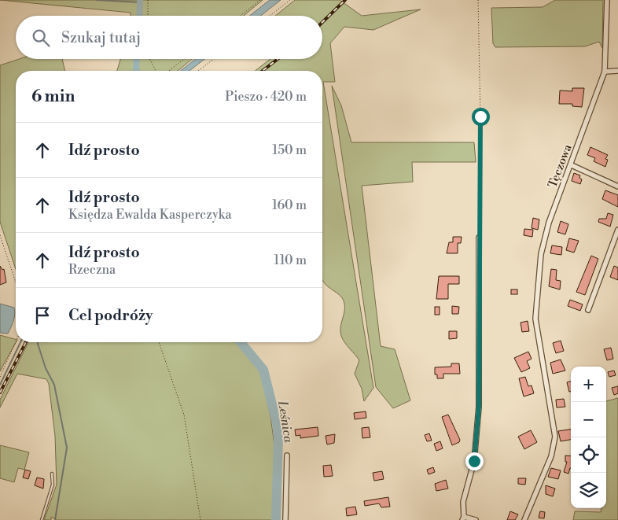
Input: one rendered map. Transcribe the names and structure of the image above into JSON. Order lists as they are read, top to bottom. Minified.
{"streets":{"street":["Tęczowa"]},"water":["Leśnica"],"page":{"search":"Szukaj tutaj","heading":["6 min","Pieszo · 420 m"],"list":[["Idź prosto","150 m"],["Idź prosto","Księdza Ewalda Kasperczyka","160 m"],["Idź prosto","Rzeczna","110 m"],"Cel podróży"],"map_buttons":["+","−"]}}
